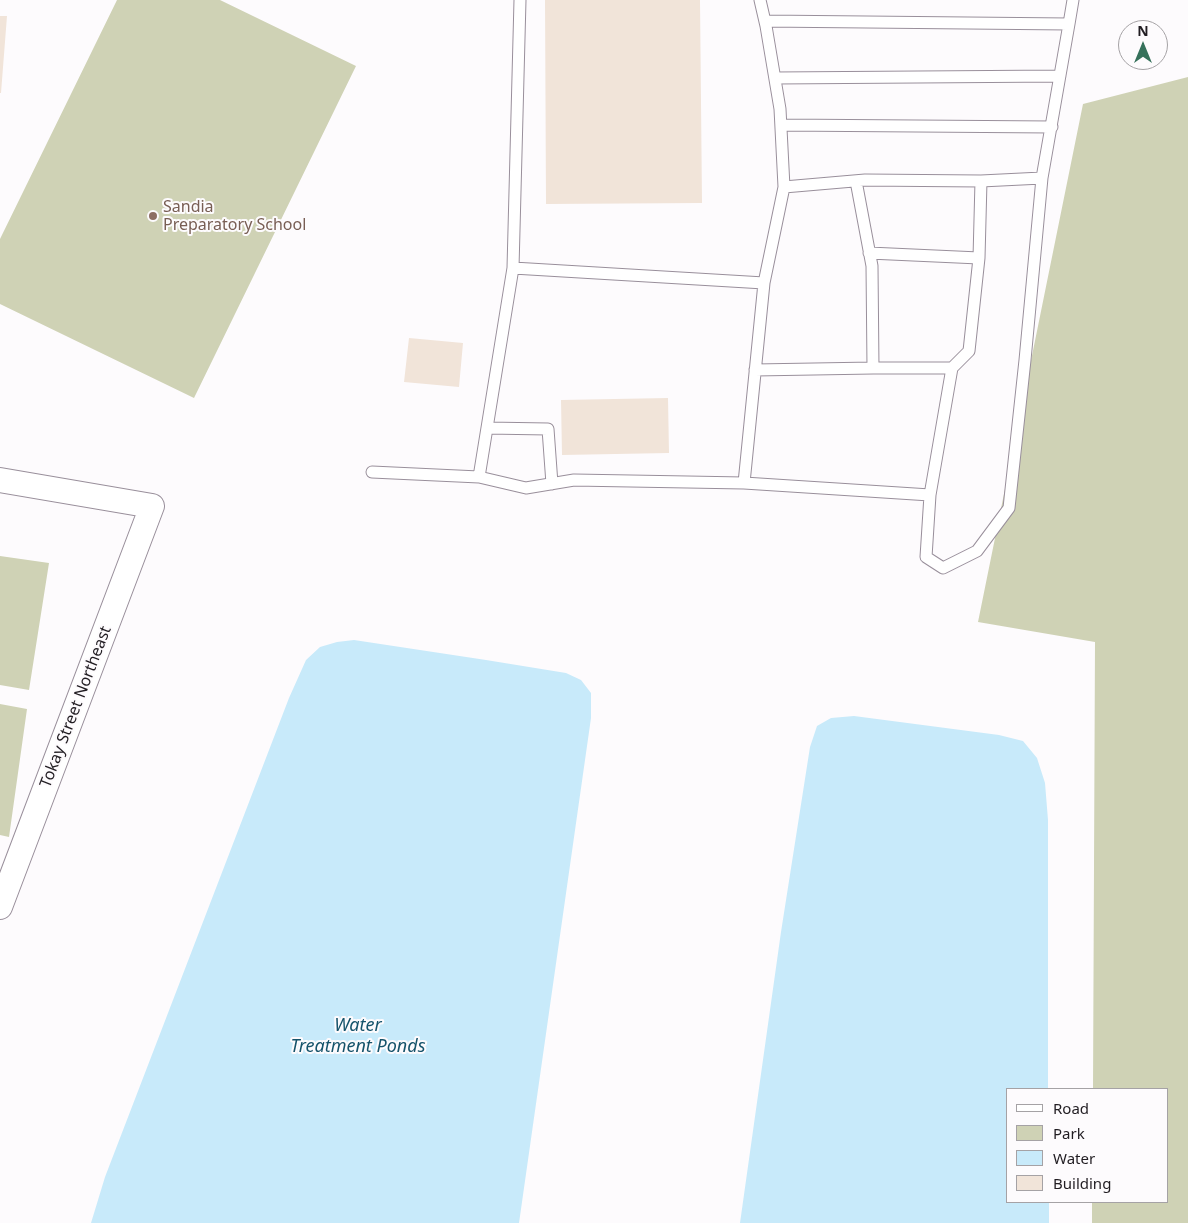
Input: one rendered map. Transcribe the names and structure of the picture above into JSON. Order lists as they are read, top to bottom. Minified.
{"streets":{"street":["Tokay Street Northeast"]},"water":["Water Treatment Ponds"],"places":["Sandia Preparatory School"],"legend":["Road","Park","Water","Building"],"north":"top"}
